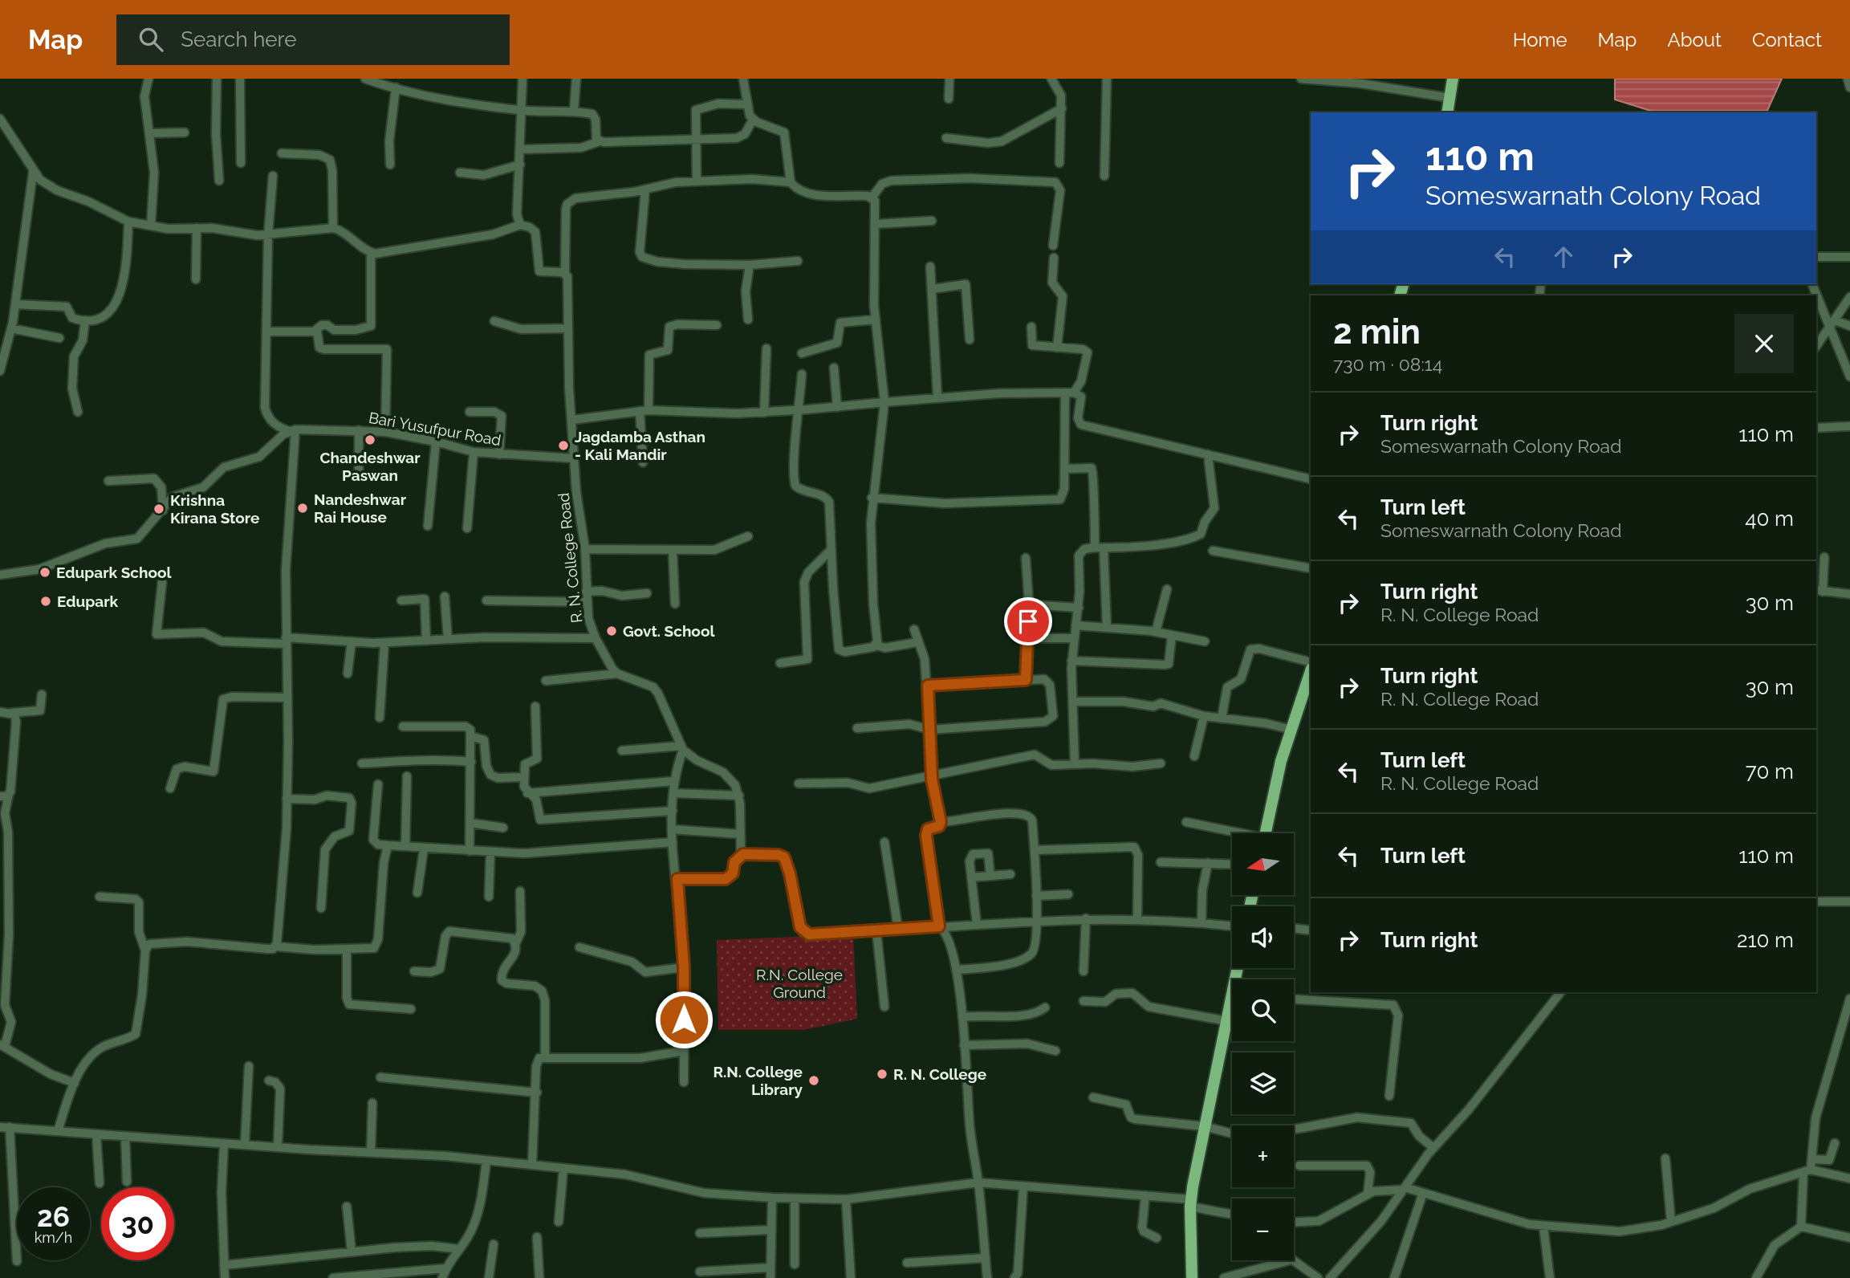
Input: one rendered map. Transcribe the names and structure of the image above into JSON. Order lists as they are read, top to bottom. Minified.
{"streets":{"street":["Bari Yusufpur Road","R. N. College Road"]},"crossings":[["Bari Yusufpur Road","R. N. College Road"]],"parks":["R.N. College Ground"],"places":["Chandeshwar Paswan","Jagdamba Asthan - Kali Mandir","Nandeshwar Rai House","Krishna Kirana Store","Edupark School","Edupark","Govt. School","R. N. College","R.N. College Library"],"north":"left","page":{"header":"Map","search":"Search here","nav":["Home","Map","About","Contact"],"turn":["110 m","Someswarnath Colony Road"],"heading":["2 min","730 m · 08:14"],"list":[{"name":"Turn right","note":"Someswarnath Colony Road","value":"110 m"},{"name":"Turn left","note":"Someswarnath Colony Road","value":"40 m"},{"name":"Turn right","note":"R. N. College Road","value":"30 m"},{"name":"Turn right","note":"R. N. College Road","value":"30 m"},{"name":"Turn left","note":"R. N. College Road","value":"70 m"},{"name":"Turn left","value":"110 m"},{"name":"Turn right","value":"210 m"}],"map_buttons":["+","−"],"speed":"26 km/h","limit":"30"}}
